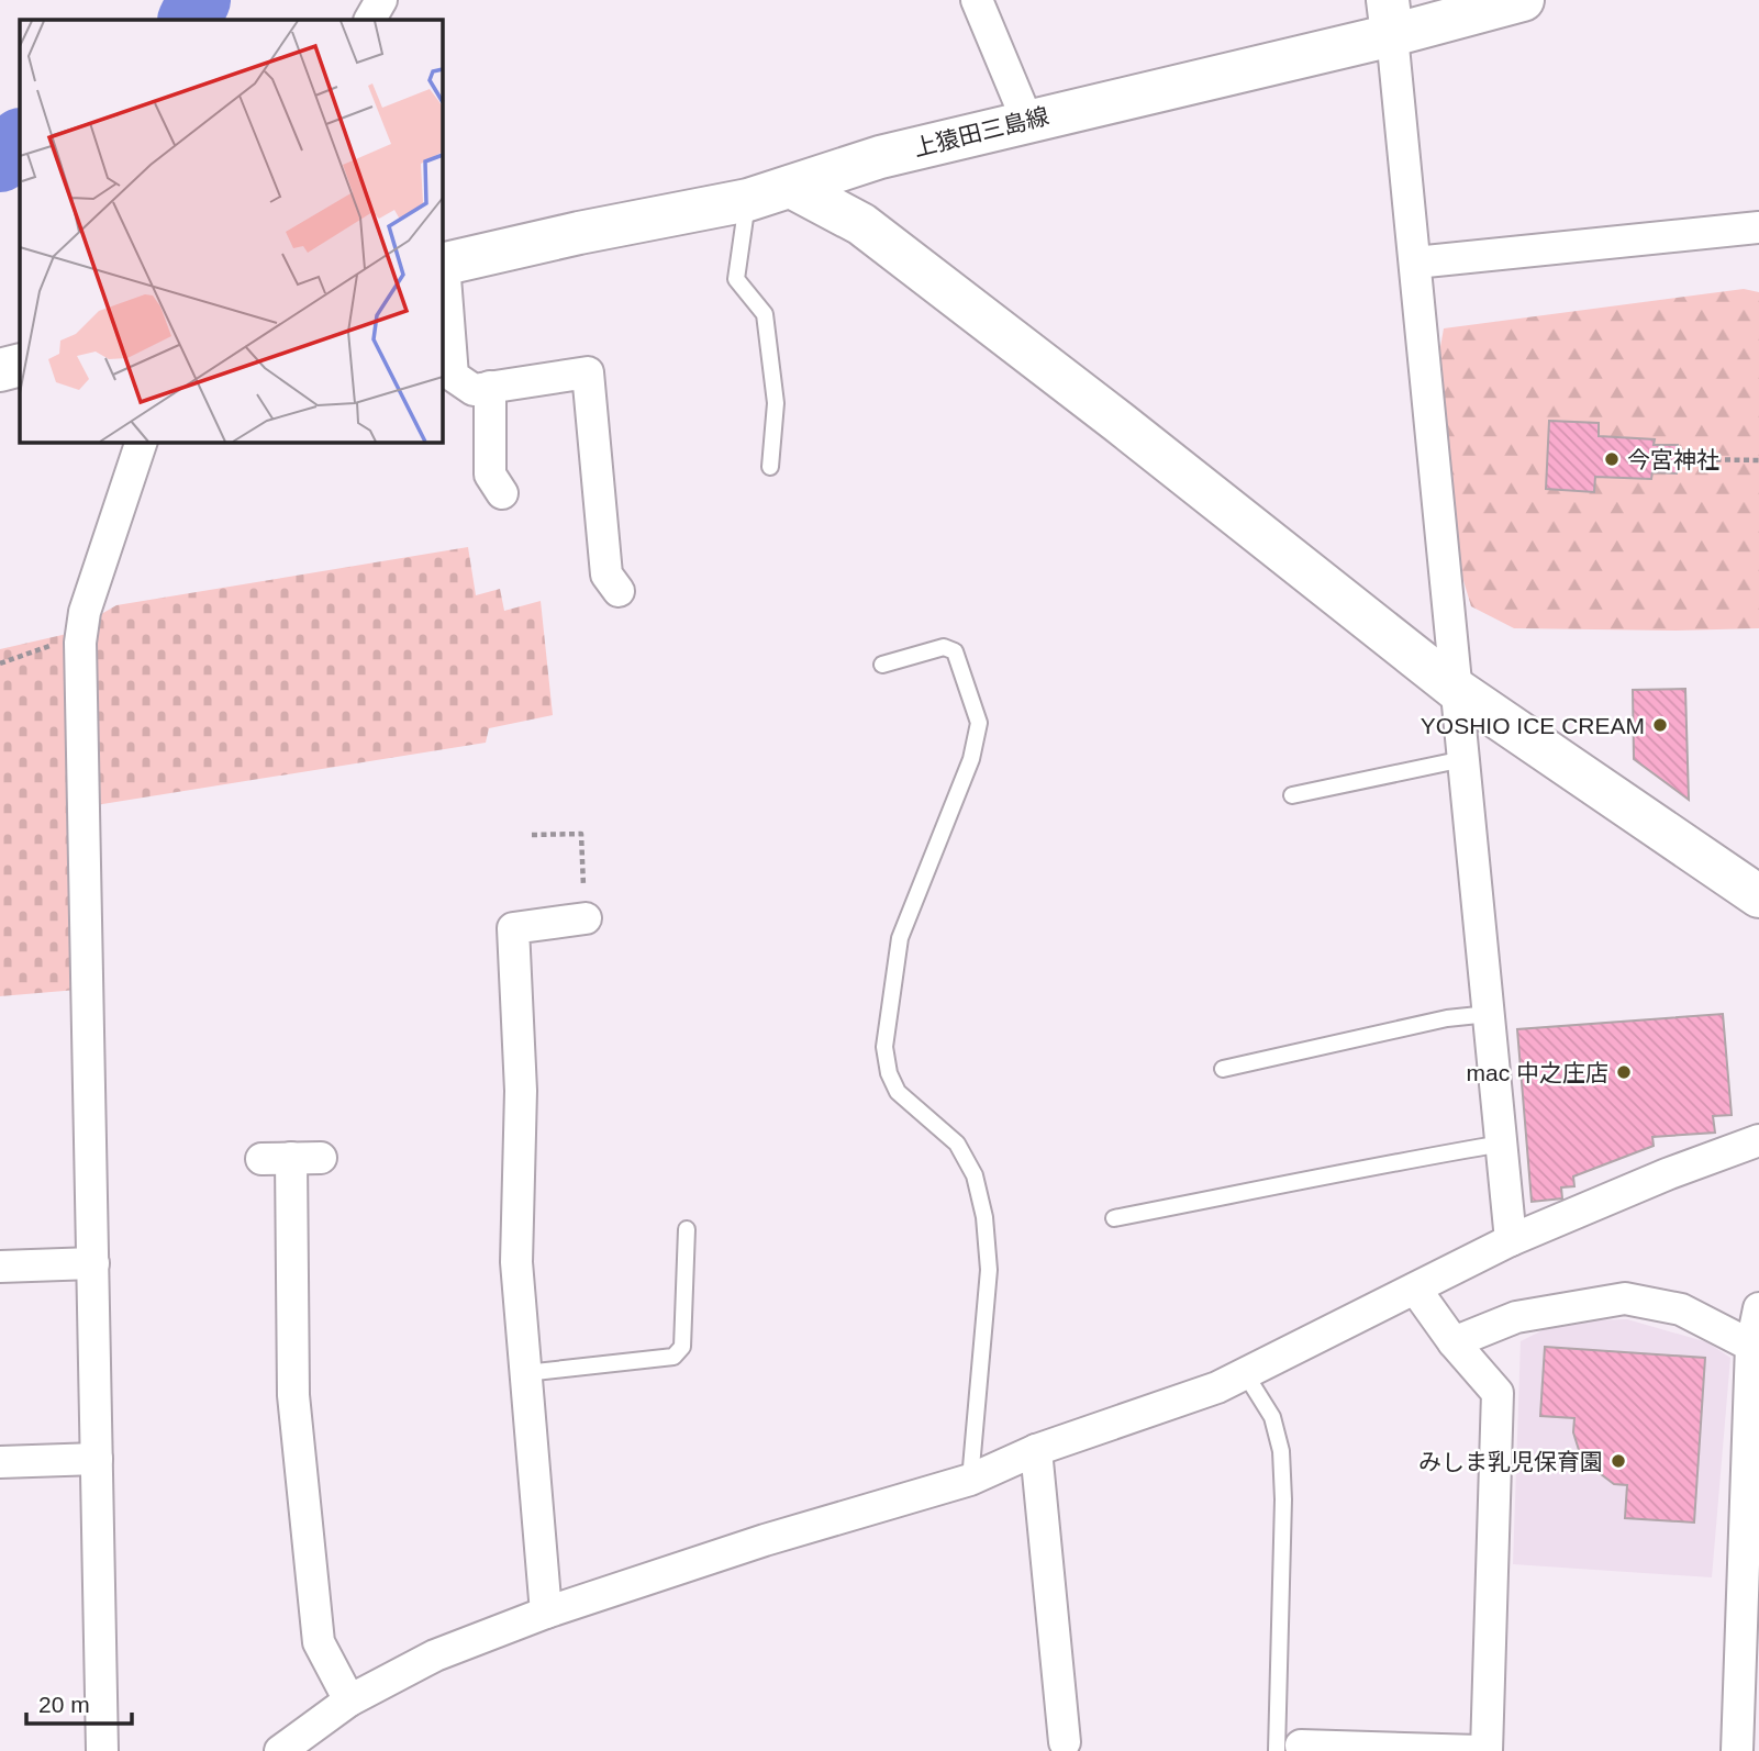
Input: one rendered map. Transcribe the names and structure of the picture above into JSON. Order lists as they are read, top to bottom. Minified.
{"streets":{"street":["上猿田三島線"]},"places":["今宮神社","YOSHIO ICE CREAM","mac 中之庄店","みしま乳児保育園"],"scale_bar":"20 m"}
